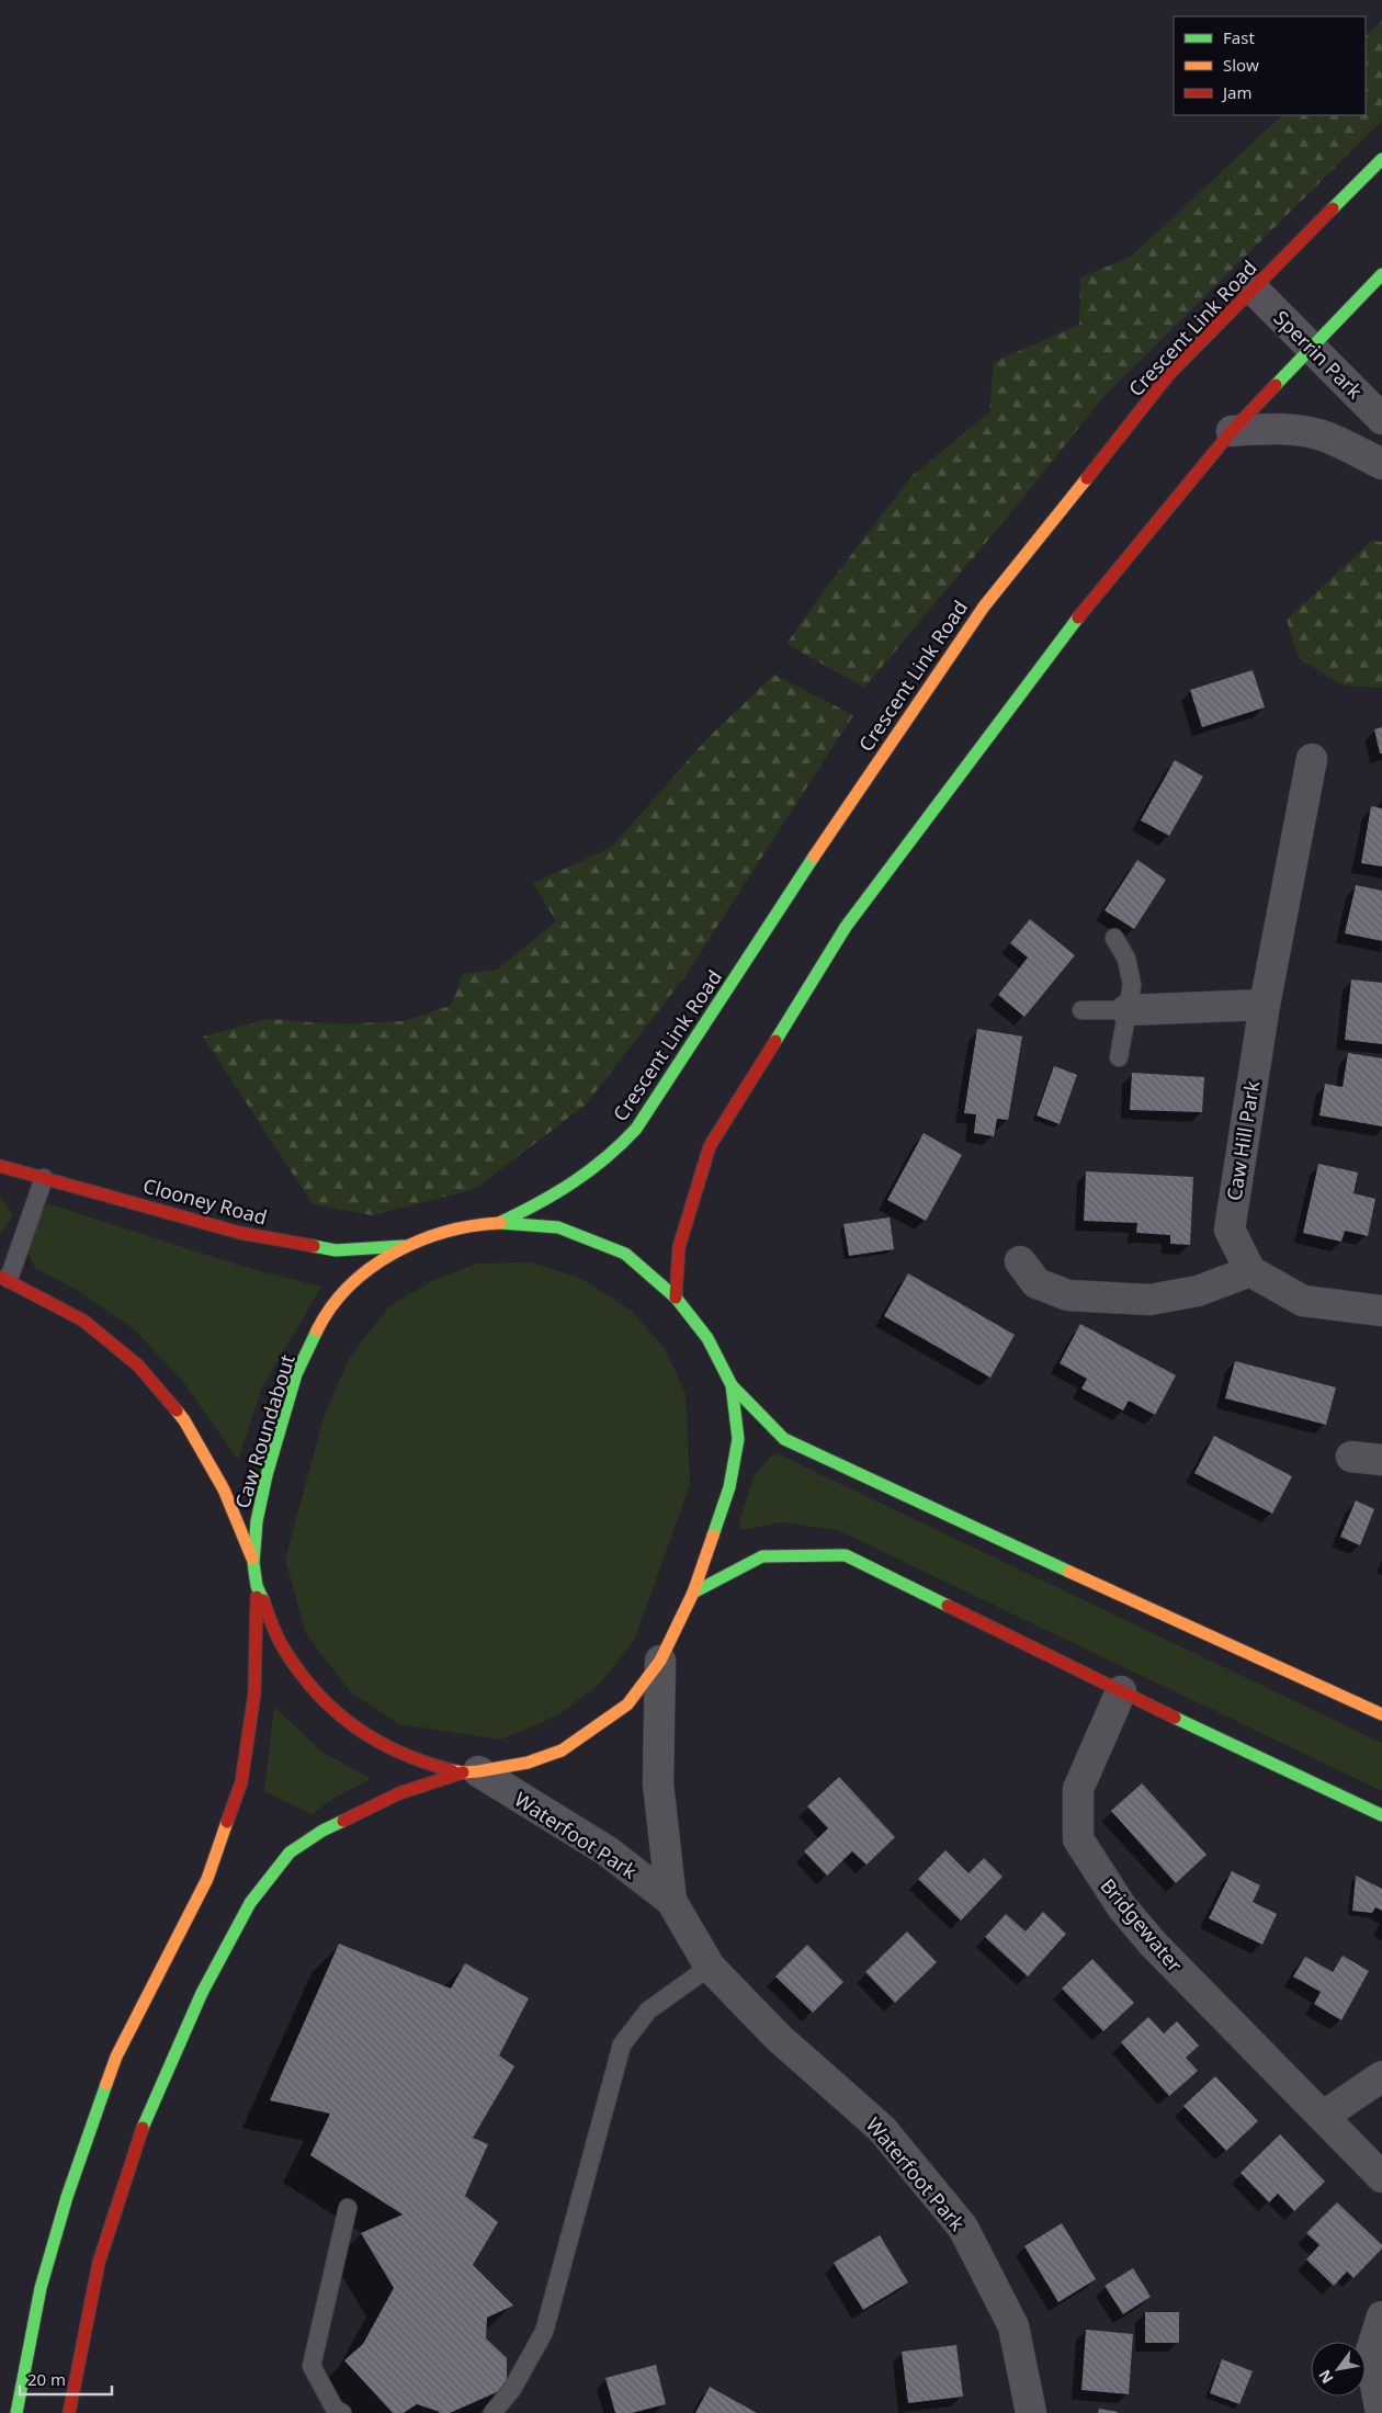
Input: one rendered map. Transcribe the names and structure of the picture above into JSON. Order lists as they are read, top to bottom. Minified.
{"streets":{"highway":["Crescent Link Road","Clooney Road","Caw Roundabout"],"street":["Sperrin Park","Caw Hill Park","Waterfoot Park","Bridgewater"]},"crossings":[["Crescent Link Road","Sperrin Park"],["Crescent Link Road","Caw Roundabout"],["Clooney Road","Caw Roundabout"],["Caw Roundabout","Waterfoot Park"]],"legend":["Fast","Slow","Jam"],"scale_bar":"20 m","north":"bottom left"}
